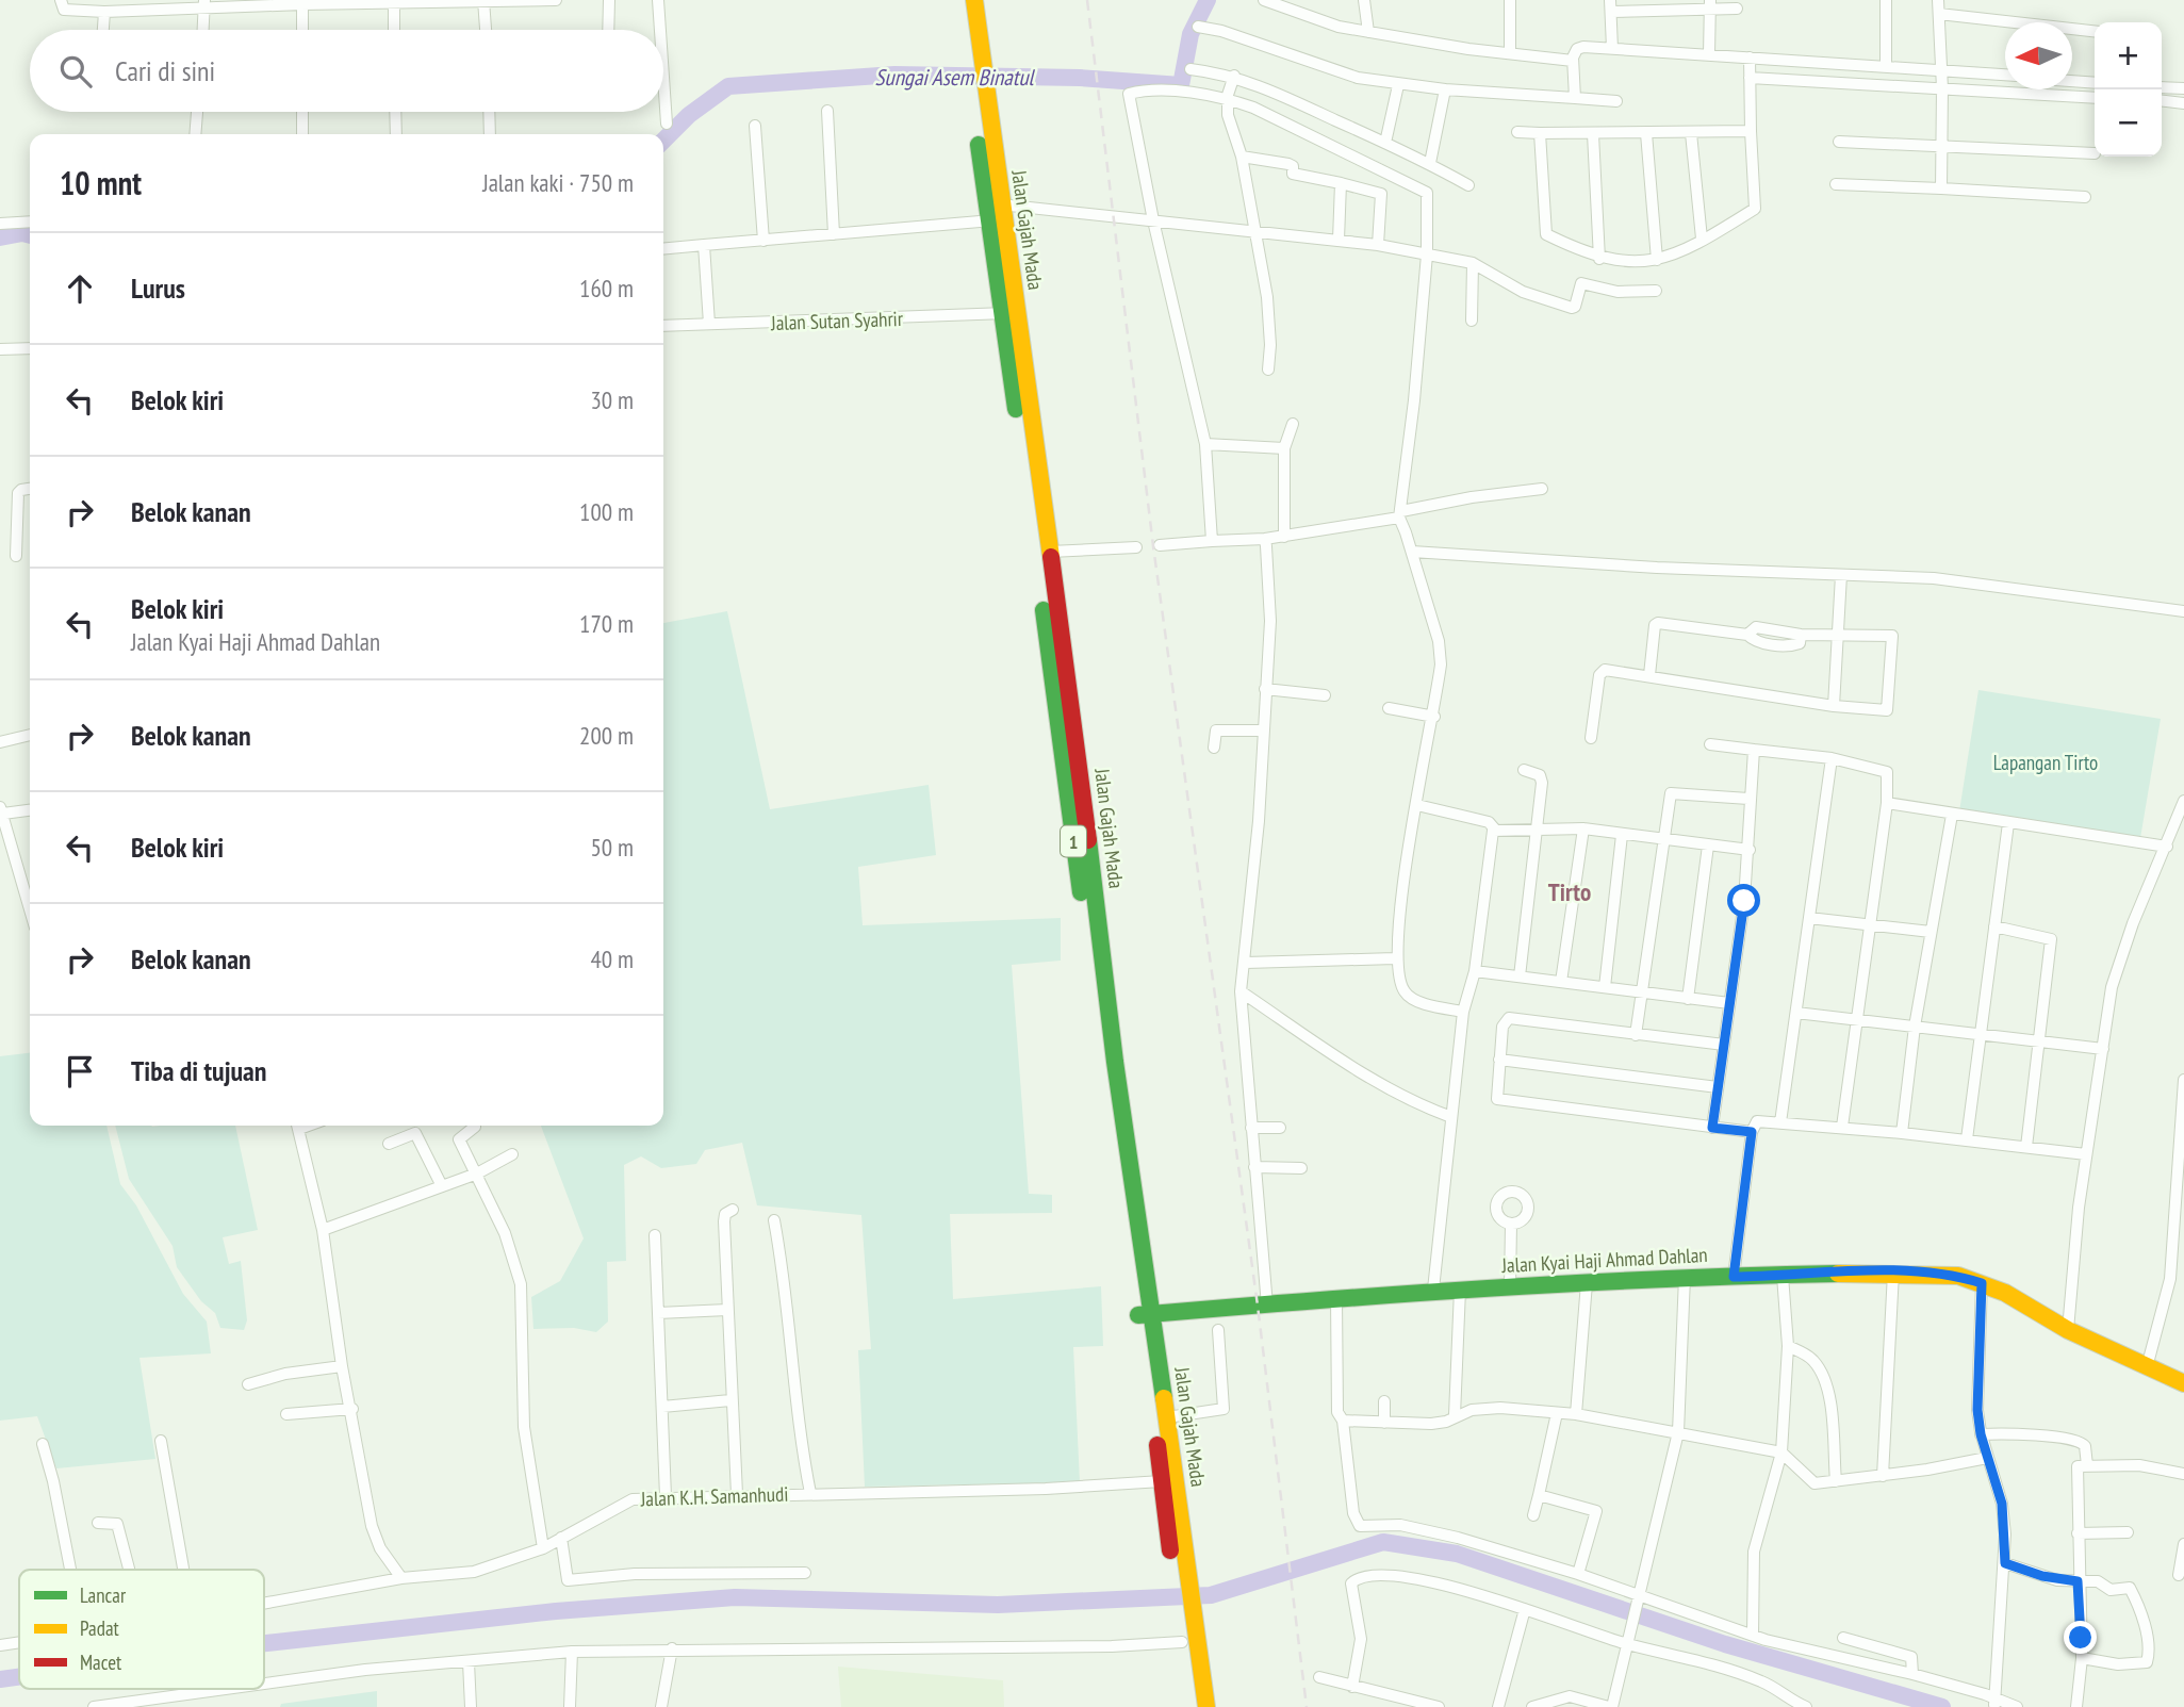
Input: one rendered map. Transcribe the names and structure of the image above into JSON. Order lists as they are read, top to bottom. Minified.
{"streets":{"main road":["Jalan Gajah Mada","1","Jalan Kyai Haji Ahmad Dahlan"],"street":["Jalan Sutan Syahrir","Jalan K.H. Samanhudi"]},"crossings":[["Jalan Gajah Mada","Jalan Sutan Syahrir"],["Jalan Gajah Mada","Jalan Kyai Haji Ahmad Dahlan"],["Jalan Gajah Mada","Jalan K.H. Samanhudi"]],"districts":["Tirto"],"water":["Sungai Asem Binatul"],"parks":["Lapangan Tirto"],"legend":["Lancar","Padat","Macet"],"north":"left","page":{"map_buttons":["+","−"],"search":"Cari di sini","heading":["10 mnt","Jalan kaki · 750 m"],"list":[["Lurus","160 m"],["Belok kiri","30 m"],["Belok kanan","100 m"],["Belok kiri","Jalan Kyai Haji Ahmad Dahlan","170 m"],["Belok kanan","200 m"],["Belok kiri","50 m"],["Belok kanan","40 m"],"Tiba di tujuan"]}}
